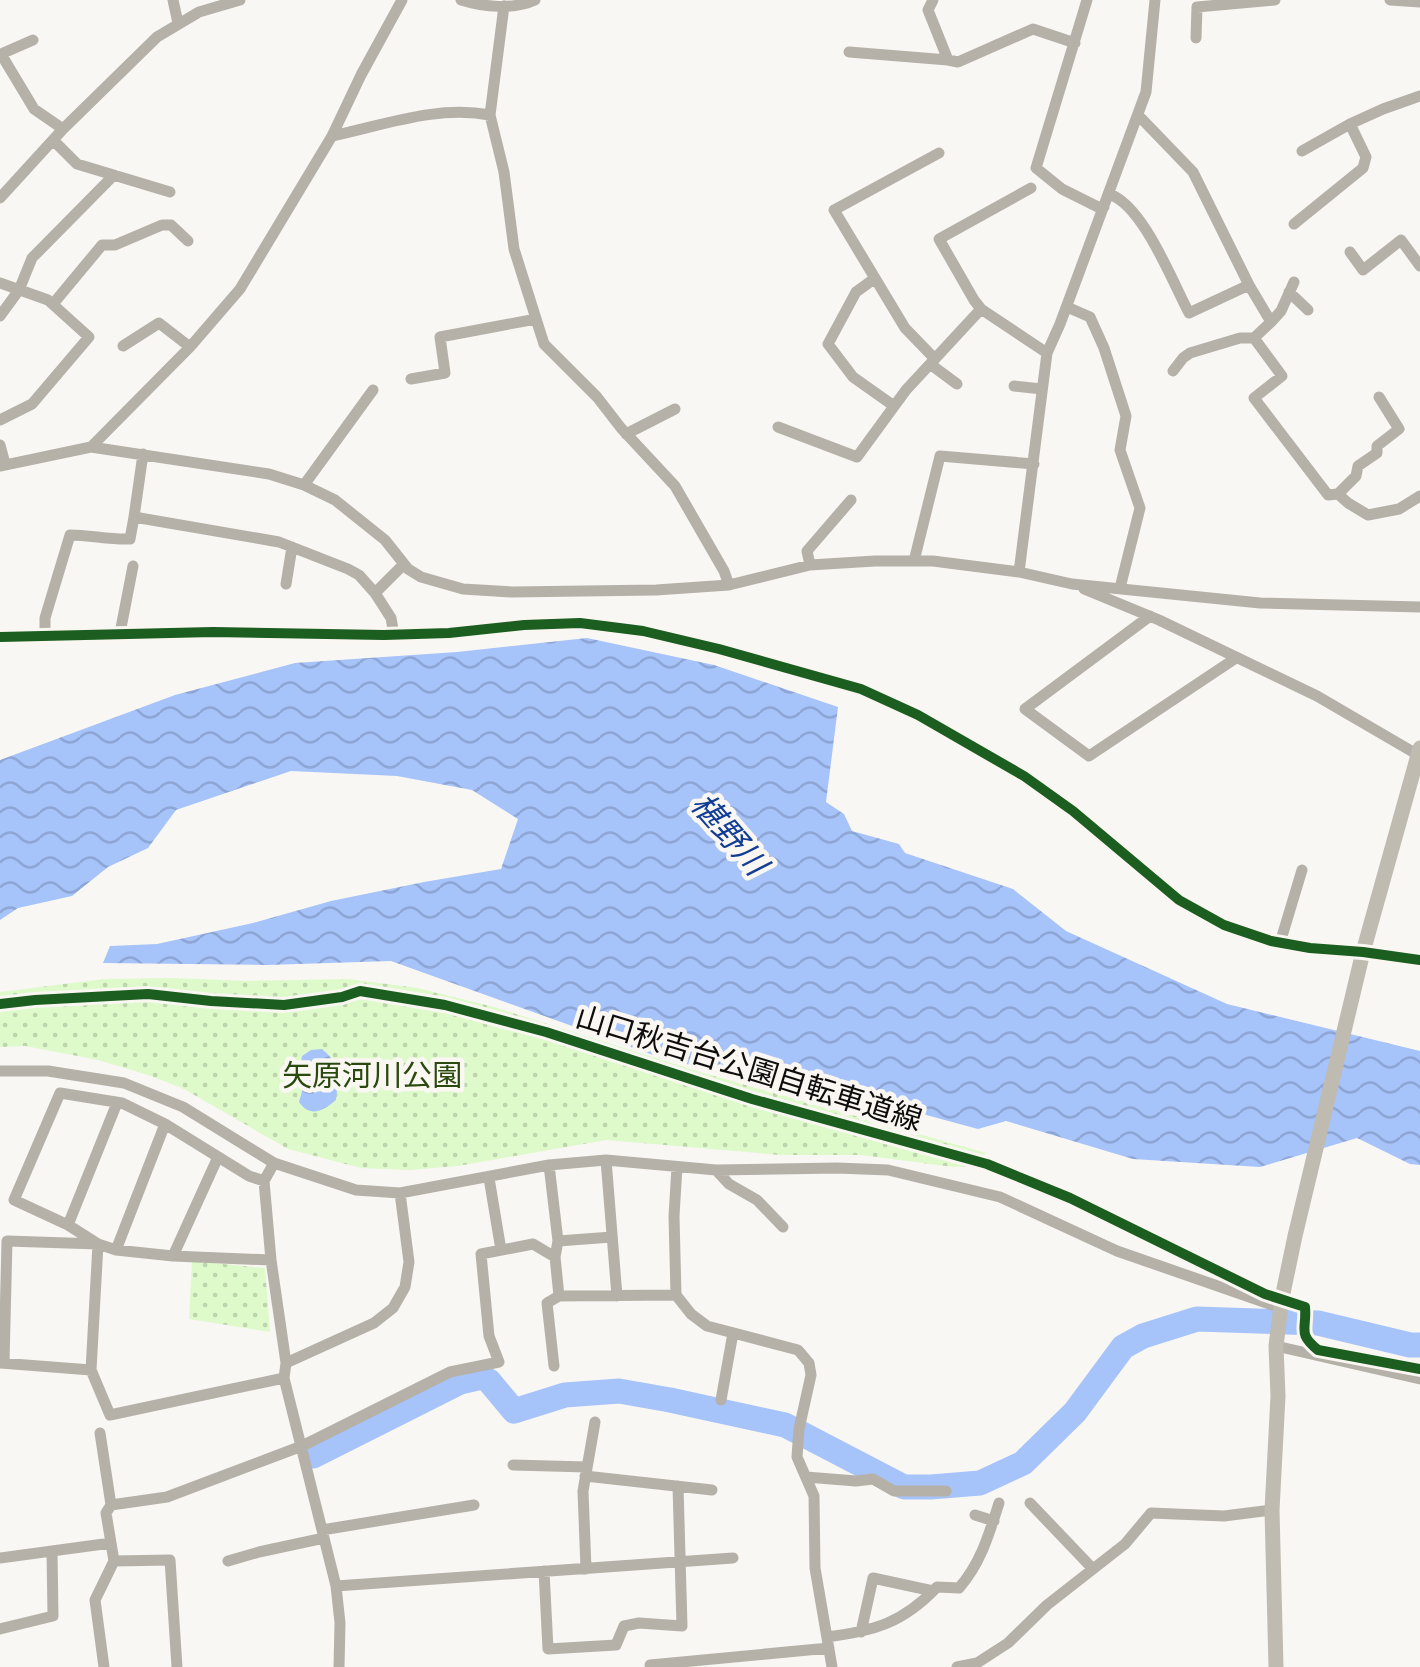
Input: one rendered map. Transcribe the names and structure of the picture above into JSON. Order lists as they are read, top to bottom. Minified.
{"streets":{"cycle path":["山口秋吉台公園自転車道線"]},"water":["椹野川"],"parks":["矢原河川公園"]}
